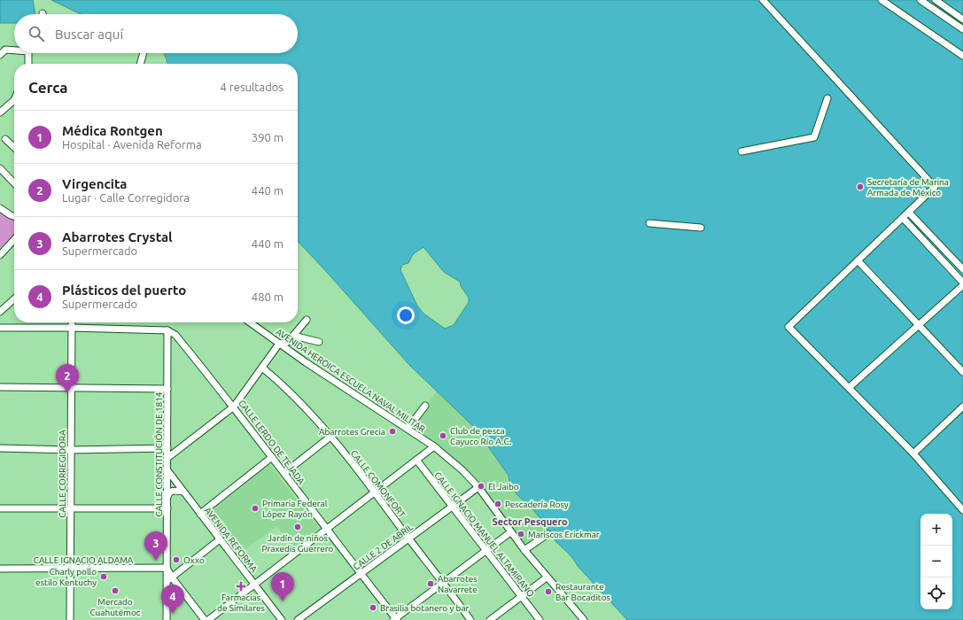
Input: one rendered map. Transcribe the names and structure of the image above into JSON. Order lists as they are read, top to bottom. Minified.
{"streets":{"street":["AVENIDA HEROICA ESCUELA NAVAL MILITAR","CALLE LERDO DE TEJADA","CALLE CONSTITUCIÓN DE 1814","CALLE CORREGIDORA","CALLE COMONFORT","CALLE IGNACIO MANUEL ALTAMIRANO","AVENIDA REFORMA","CALLE 2 DE ABRIL","CALLE IGNACIO ALDAMA"]},"crossings":[["AVENIDA HEROICA ESCUELA NAVAL MILITAR","CALLE 2 DE ABRIL"],["CALLE LERDO DE TEJADA","CALLE CONSTITUCIÓN DE 1814"],["CALLE LERDO DE TEJADA","CALLE 2 DE ABRIL"],["CALLE CONSTITUCIÓN DE 1814","AVENIDA REFORMA"],["CALLE CONSTITUCIÓN DE 1814","CALLE IGNACIO ALDAMA"],["CALLE CORREGIDORA","CALLE IGNACIO ALDAMA"],["CALLE COMONFORT","CALLE 2 DE ABRIL"],["CALLE IGNACIO MANUEL ALTAMIRANO","CALLE 2 DE ABRIL"]],"districts":["Sector Pesquero"],"places":{"other":["Secretaría de Marina Armada de México","Abarrotes Grecia","Club de pesca Cayuco Río A.C.","El Jaibo","Pescadería Rosy","Primaria Federal López Rayón","Jardín de niños Praxedis Guerrero","Mariscos Erickmar","Oxxo","Charly pollo estilo Kentuchy","Abarrotes Navarrete","Mercado Cuahutémoc","Restaurante Bar Bocaditos","Brasilia botanero y bar"],"health":["Farmacias de Similares"]},"page":{"search":"Buscar aquí","heading":["Cerca","4 resultados"],"list":[{"mark":"1","name":"Médica Rontgen","note":"Hospital · Avenida Reforma","value":"390 m"},{"mark":"2","name":"Virgencita","note":"Lugar · Calle Corregidora","value":"440 m"},{"mark":"3","name":"Abarrotes Crystal","note":"Supermercado","value":"440 m"},{"mark":"4","name":"Plásticos del puerto","note":"Supermercado","value":"480 m"}],"pins":["2","3","1","4"],"map_buttons":["+","−"]}}
